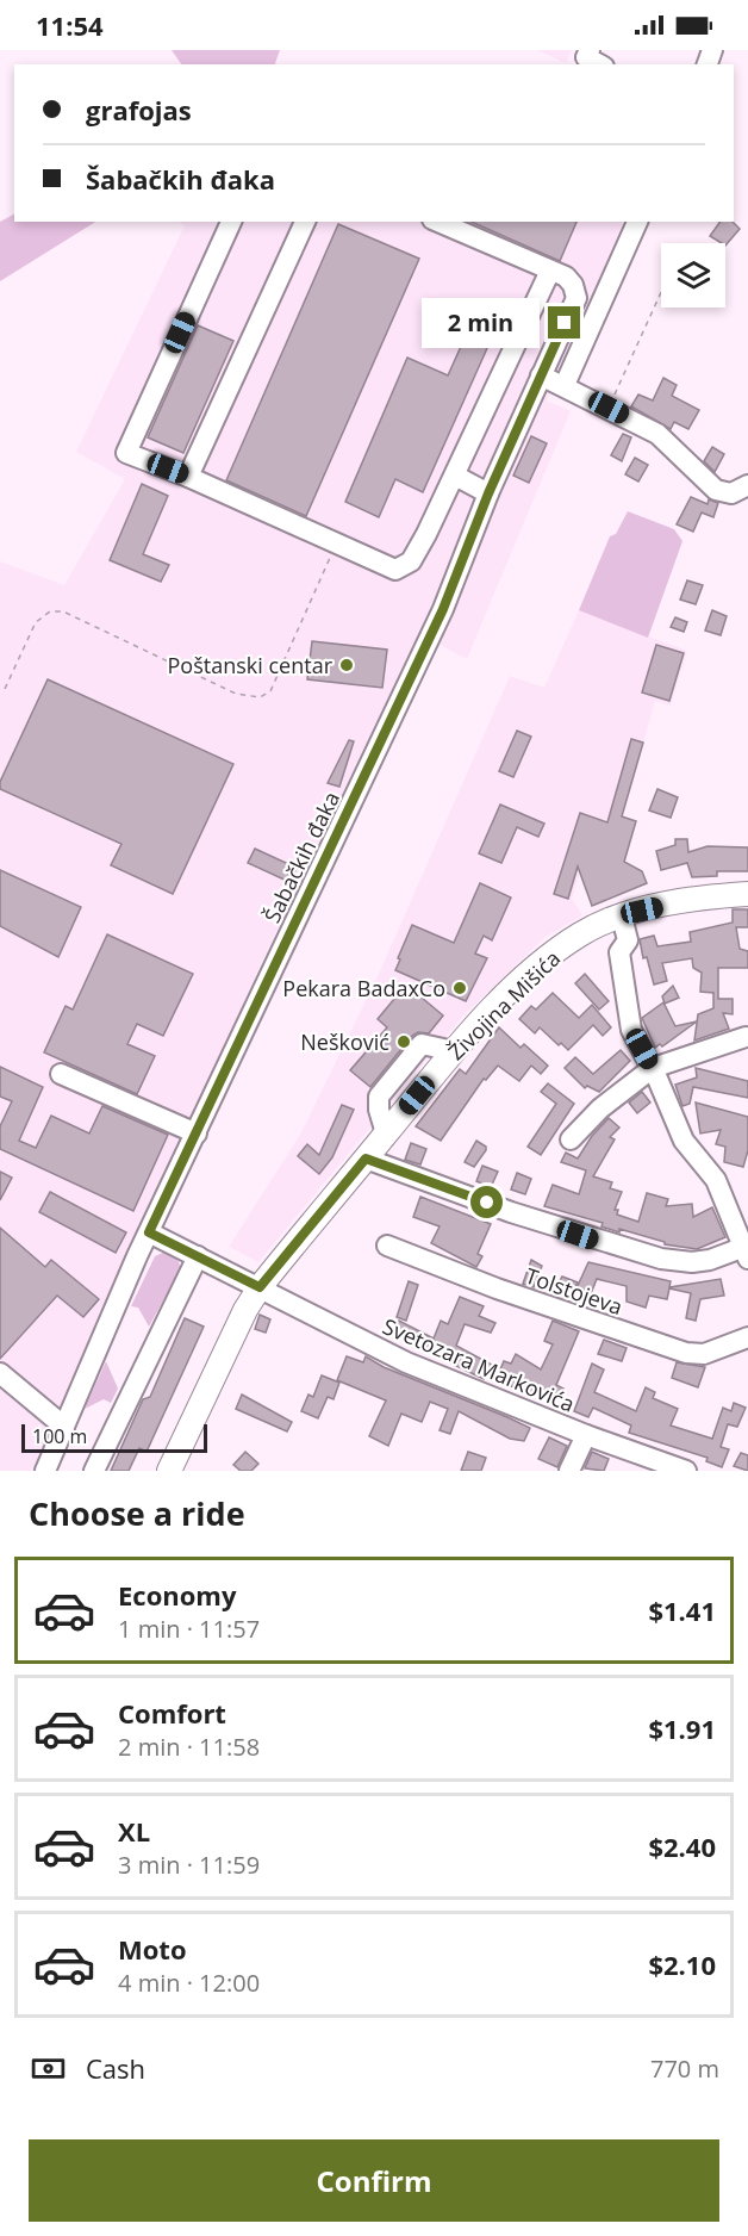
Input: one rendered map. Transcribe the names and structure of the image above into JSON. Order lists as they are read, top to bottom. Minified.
{"streets":{"main road":["Živojina Mišića"],"street":["Šabačkih đaka","Tolstojeva","Svetozara Markovića"]},"crossings":[["Šabačkih đaka","Svetozara Markovića"],["Živojina Mišića","Svetozara Markovića"]],"places":["Poštanski centar","Pekara BadaxCo","Nešković"],"scale_bar":"100 m","page":{"status":"11:54","banner":["grafojas","Šabačkih đaka"],"bubble":"2 min","scale":"100 m","heading":"Choose a ride","list":[{"name":"Economy","note":"1 min · 11:57","value":"$1.41"},{"name":"Comfort","note":"2 min · 11:58","value":"$1.91"},{"name":"XL","note":"3 min · 11:59","value":"$2.40"},{"name":"Moto","note":"4 min · 12:00","value":"$2.10"}],"pay":["Cash","770 m"],"buttons":"Confirm"}}
